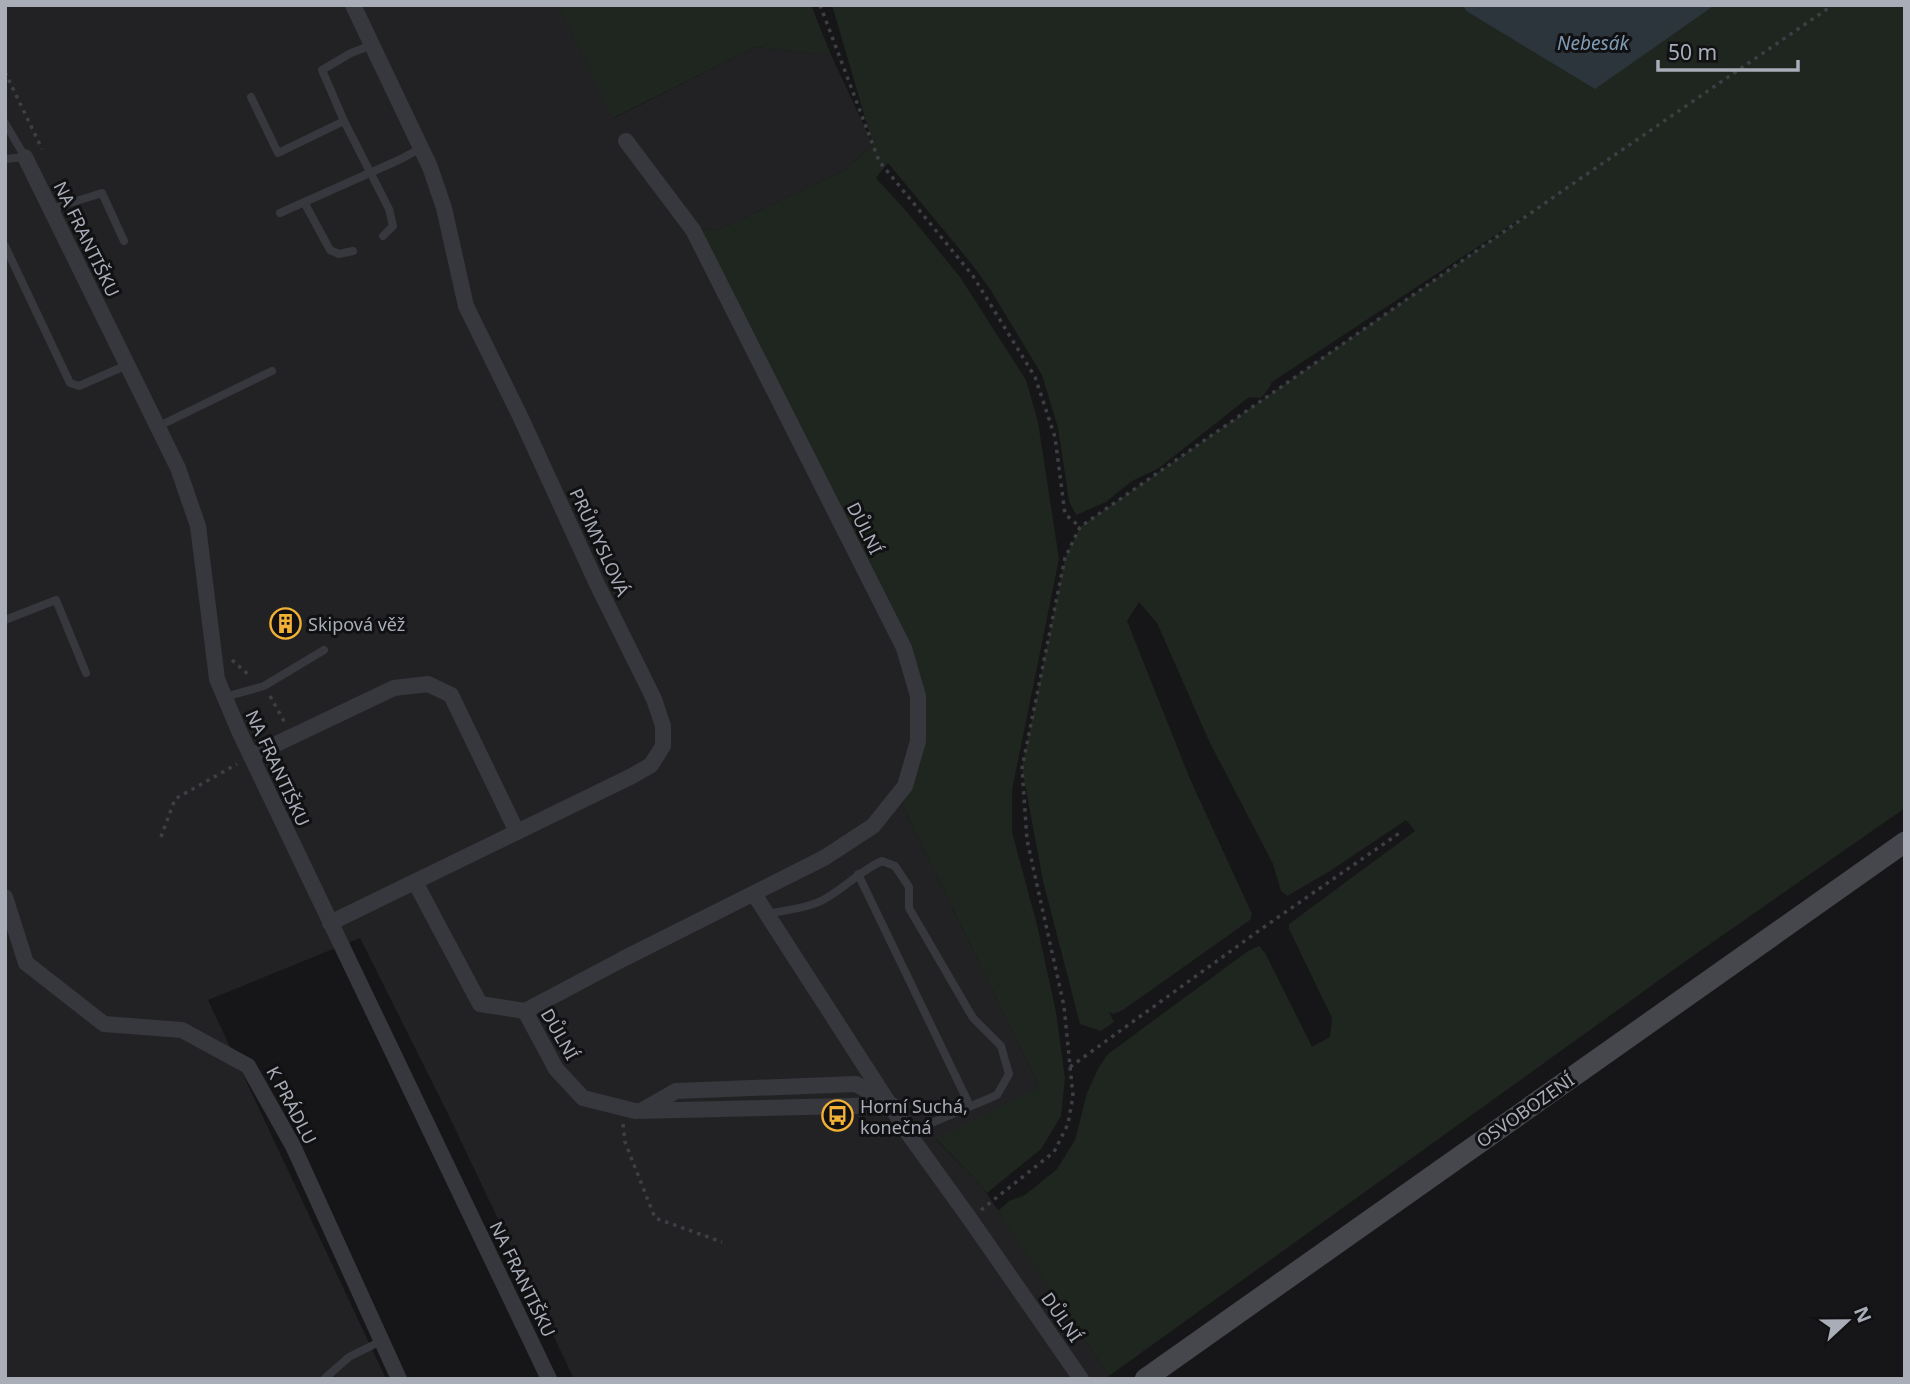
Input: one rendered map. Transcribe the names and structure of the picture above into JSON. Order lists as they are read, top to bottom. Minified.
{"streets":{"main road":["OSVOBOZENÍ"],"street":["NA FRANTIŠKU","DŮLNÍ","PRŮMYSLOVÁ","K PRÁDLU"]},"crossings":[["NA FRANTIŠKU","PRŮMYSLOVÁ"]],"water":["Nebesák"],"places":{"building":["Skipová věž"],"bus stop":["Horní Suchá, konečná"]},"scale_bar":"50 m","north":"right"}
